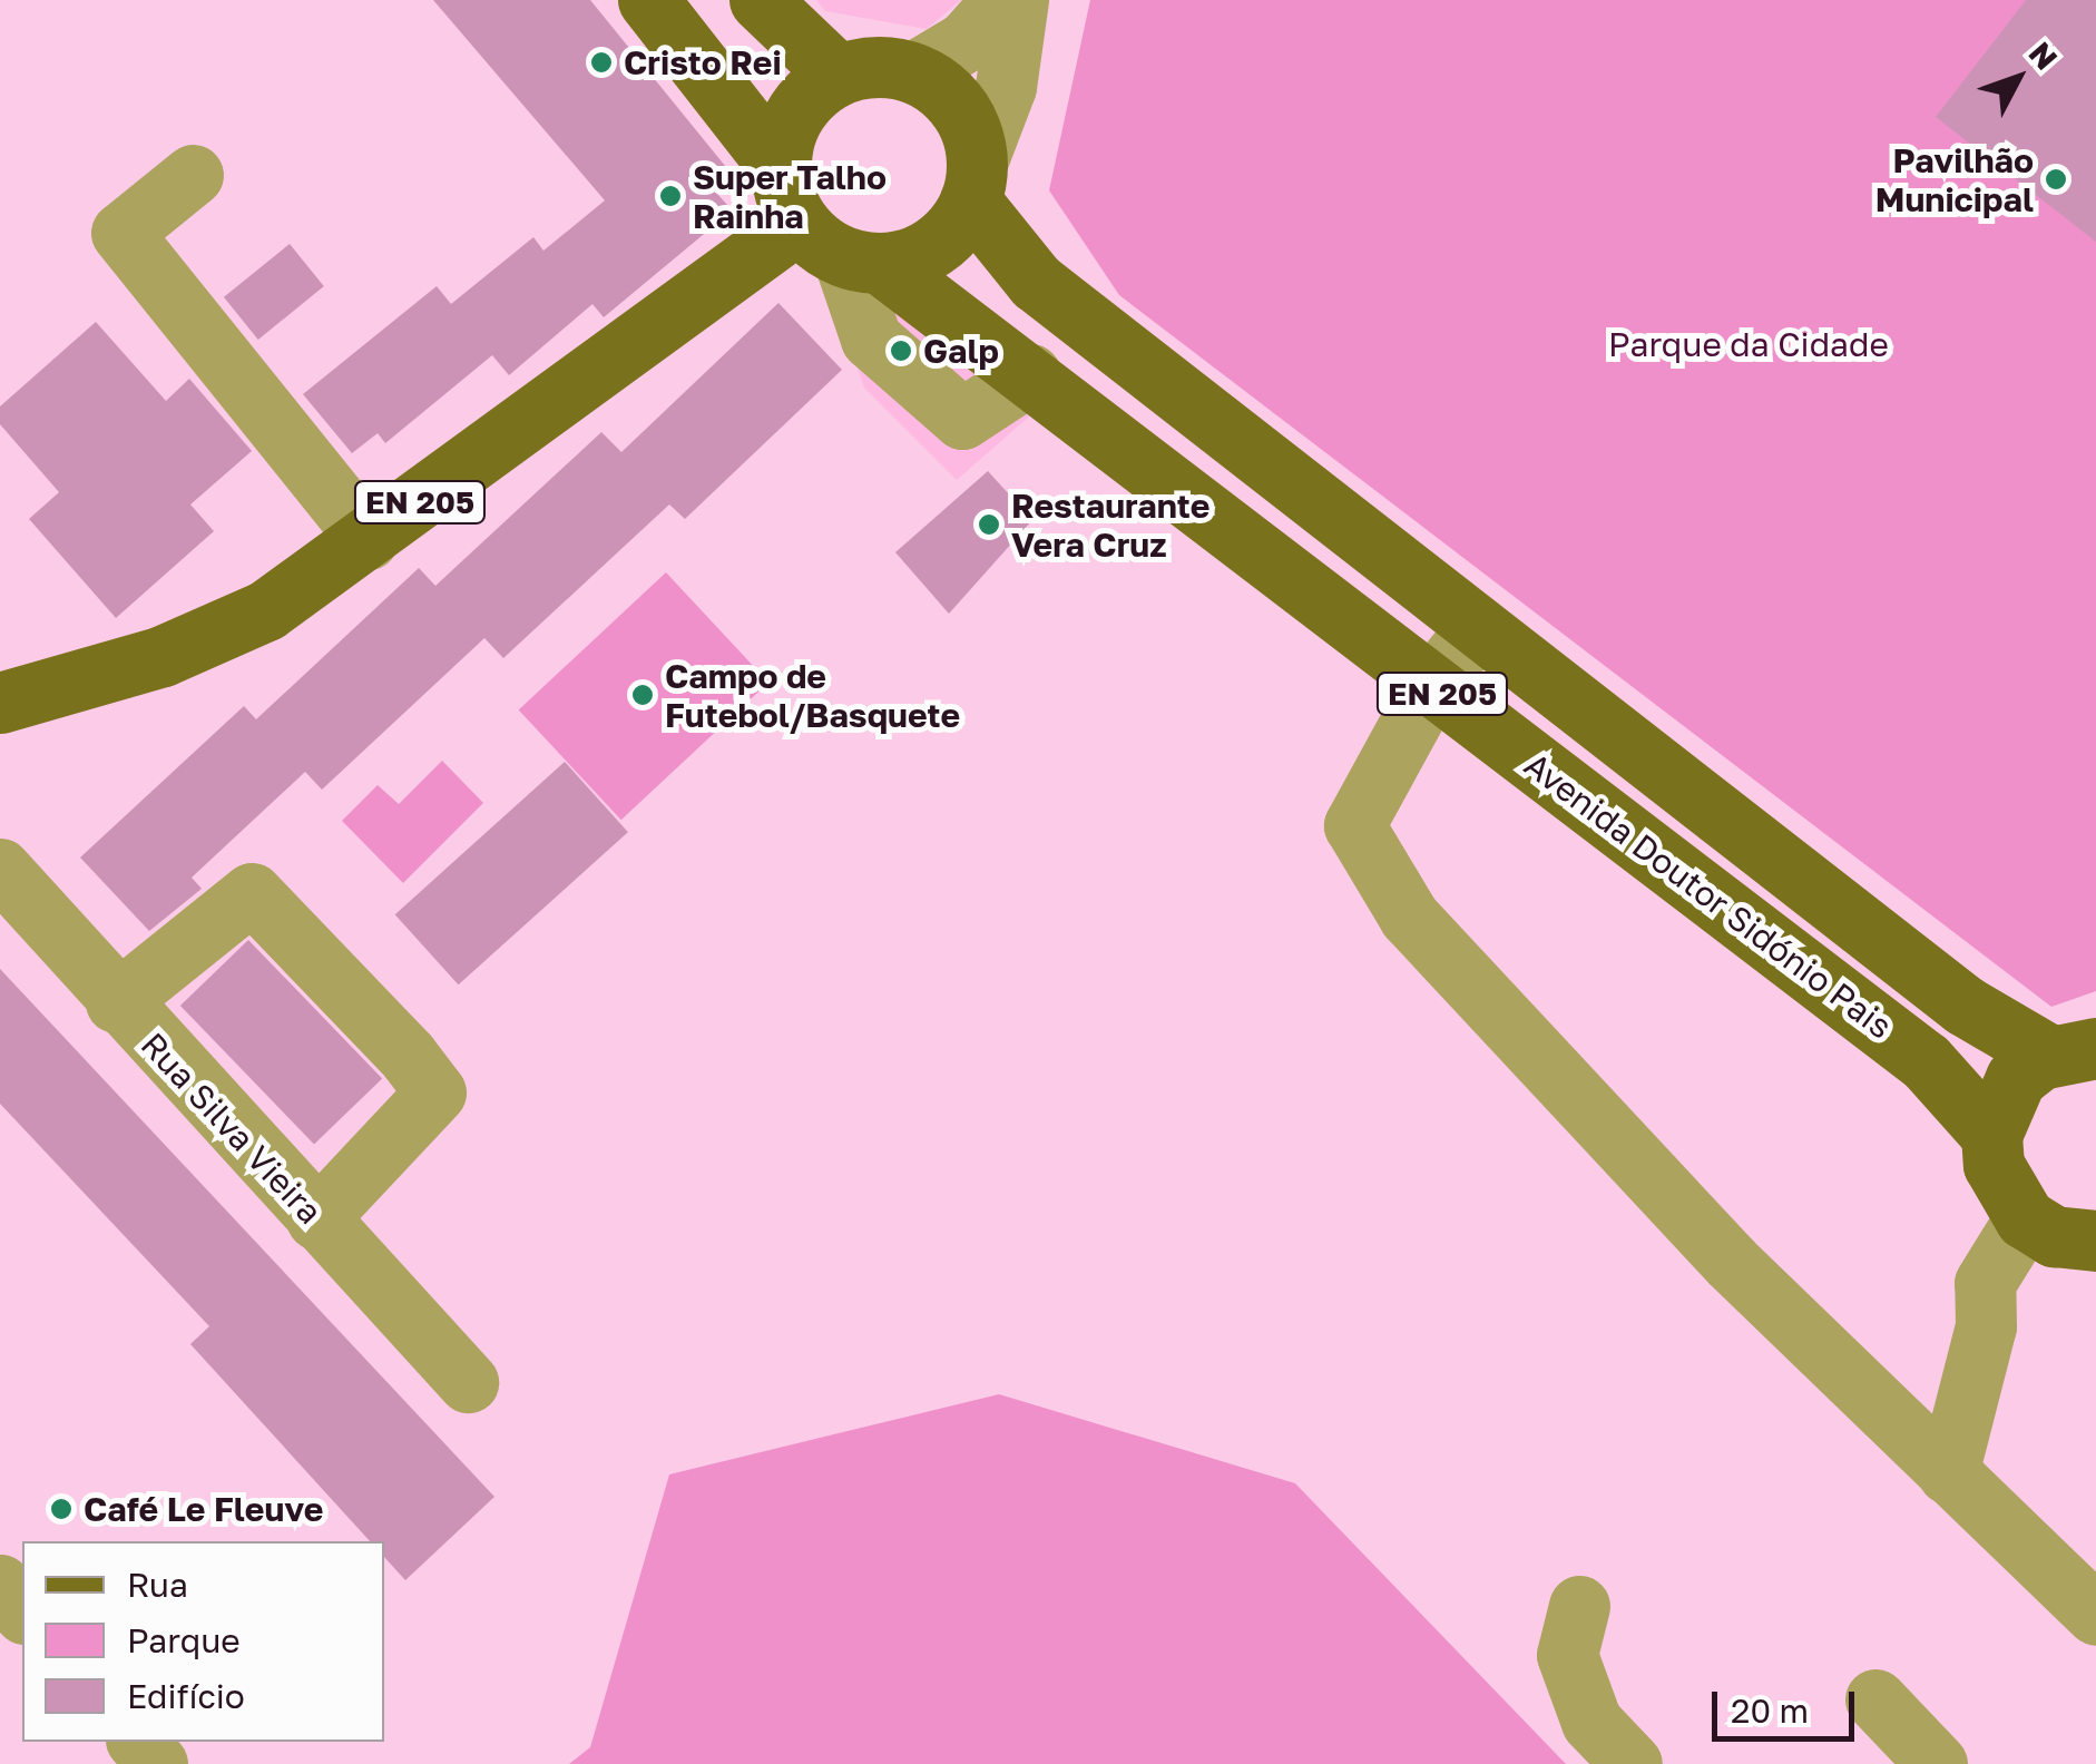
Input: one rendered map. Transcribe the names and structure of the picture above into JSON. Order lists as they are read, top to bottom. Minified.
{"streets":{"main road":["EN 205","Avenida Doutor Sidónio Pais"],"street":["Rua Silva Vieira"]},"crossings":[["EN 205","Avenida Doutor Sidónio Pais"]],"parks":["Parque da Cidade"],"places":["Cristo Rei","Pavilhão Municipal","Super Talho Rainha","Galp","Restaurante Vera Cruz","Campo de Futebol/Basquete","Café Le Fleuve"],"legend":["Rua","Parque","Edifício"],"scale_bar":"20 m","north":"top right"}
